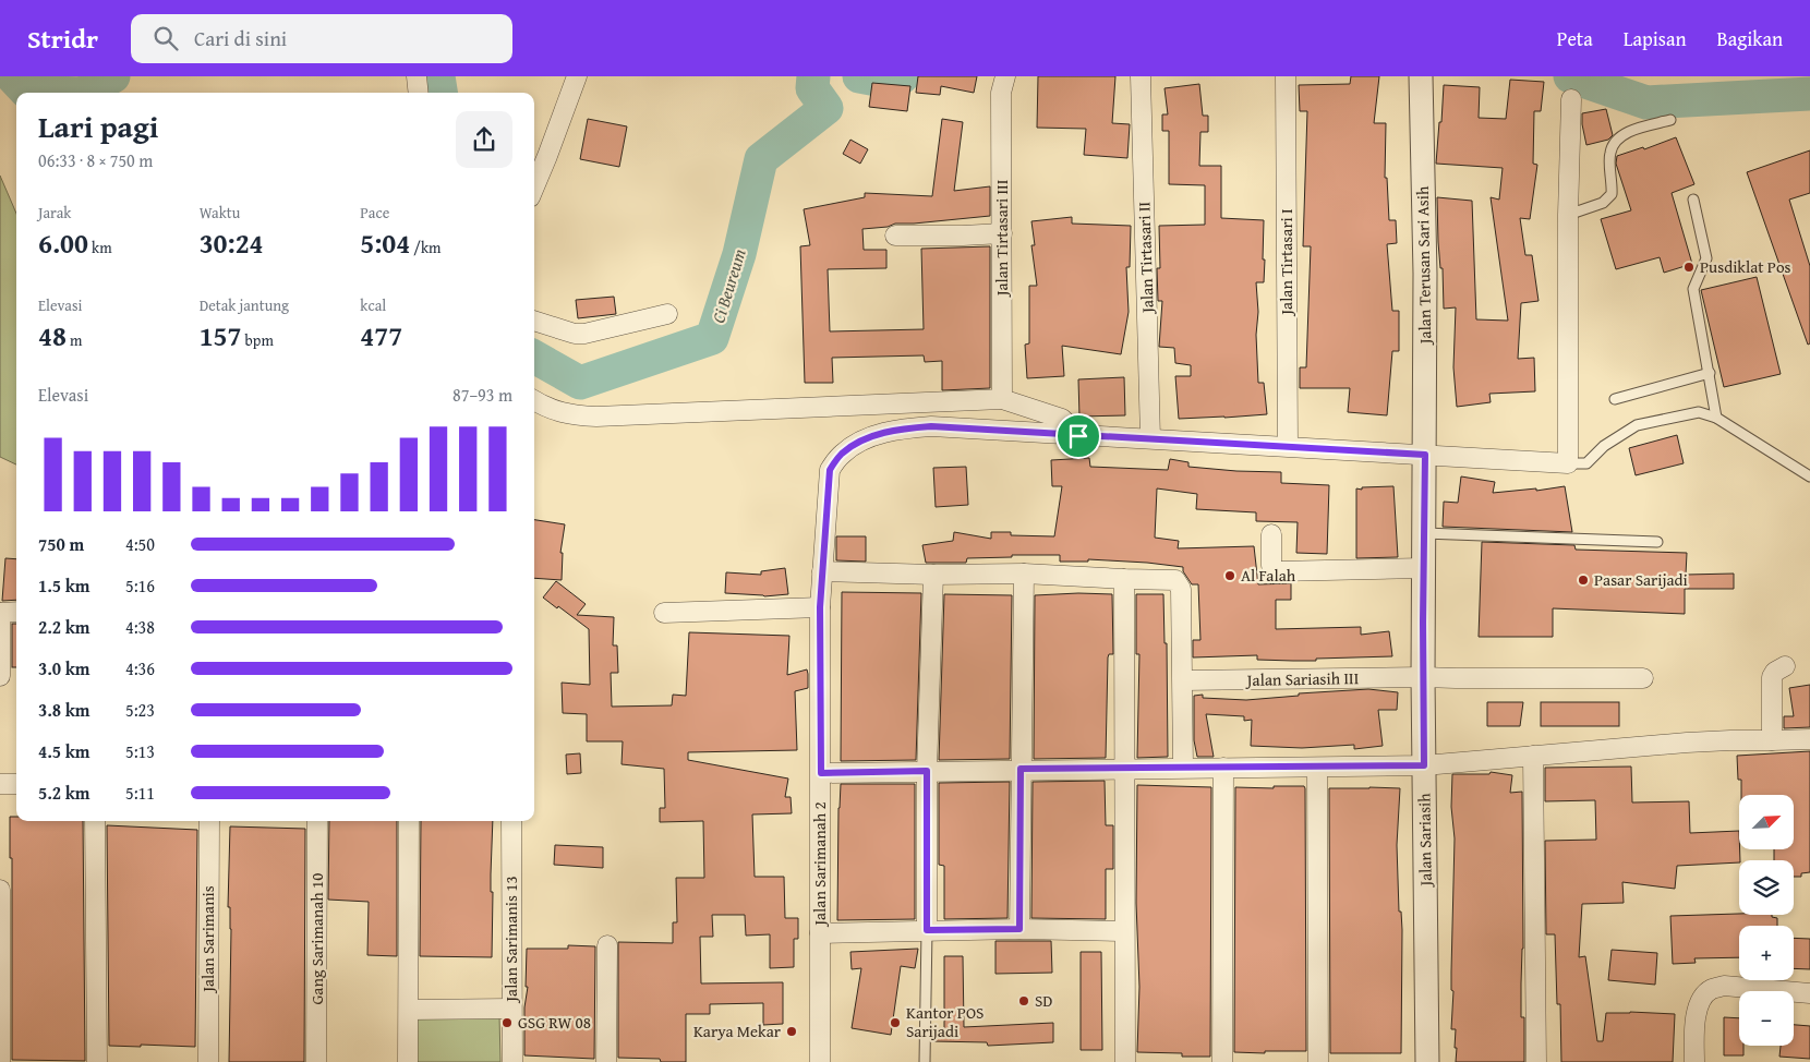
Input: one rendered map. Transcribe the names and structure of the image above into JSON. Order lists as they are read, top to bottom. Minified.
{"streets":{"street":["Jalan Tirtasari III","Jalan Tirtasari II","Jalan Tirtasari I","Jalan Terusan Sari Asih","Jalan Sariasih III","Jalan Sariasih","Jalan Sarimanah 2","Jalan Sarimanis","Gang Sarimanah 10","Jalan Sarimanis 13"]},"crossings":[["Jalan Tirtasari II","Jalan Sarimanah 2"],["Jalan Tirtasari I","Jalan Sarimanah 2"],["Jalan Terusan Sari Asih","Jalan Sariasih"],["Jalan Terusan Sari Asih","Jalan Sarimanah 2"],["Jalan Sariasih III","Jalan Sariasih"],["Jalan Sariasih","Jalan Sarimanah 2"]],"water":["Ci Beureum"],"places":["Pusdiklat Pos","Al Falah","Pasar Sarijadi","SD","GSG RW 08","Kantor POS Sarijadi","Karya Mekar"],"north":"top right","page":{"header":"Stridr","search":"Cari di sini","nav":["Peta","Lapisan","Bagikan"],"heading":["Lari pagi","06:33 · 8 × 750 m"],"stats":[["Jarak","6.00 km"],["Waktu","30:24"],["Pace","5:04 /km"],["Elevasi","48 m"],["Detak jantung","157 bpm"],["kcal","477"]],"chart":["Elevasi","87–93 m"],"list":[{"name":"750 m","note":"4:50"},{"name":"1.5 km","note":"5:16"},{"name":"2.2 km","note":"4:38"},{"name":"3.0 km","note":"4:36"},{"name":"3.8 km","note":"5:23"},{"name":"4.5 km","note":"5:13"},{"name":"5.2 km","note":"5:11"}],"map_buttons":["+","−"]}}
